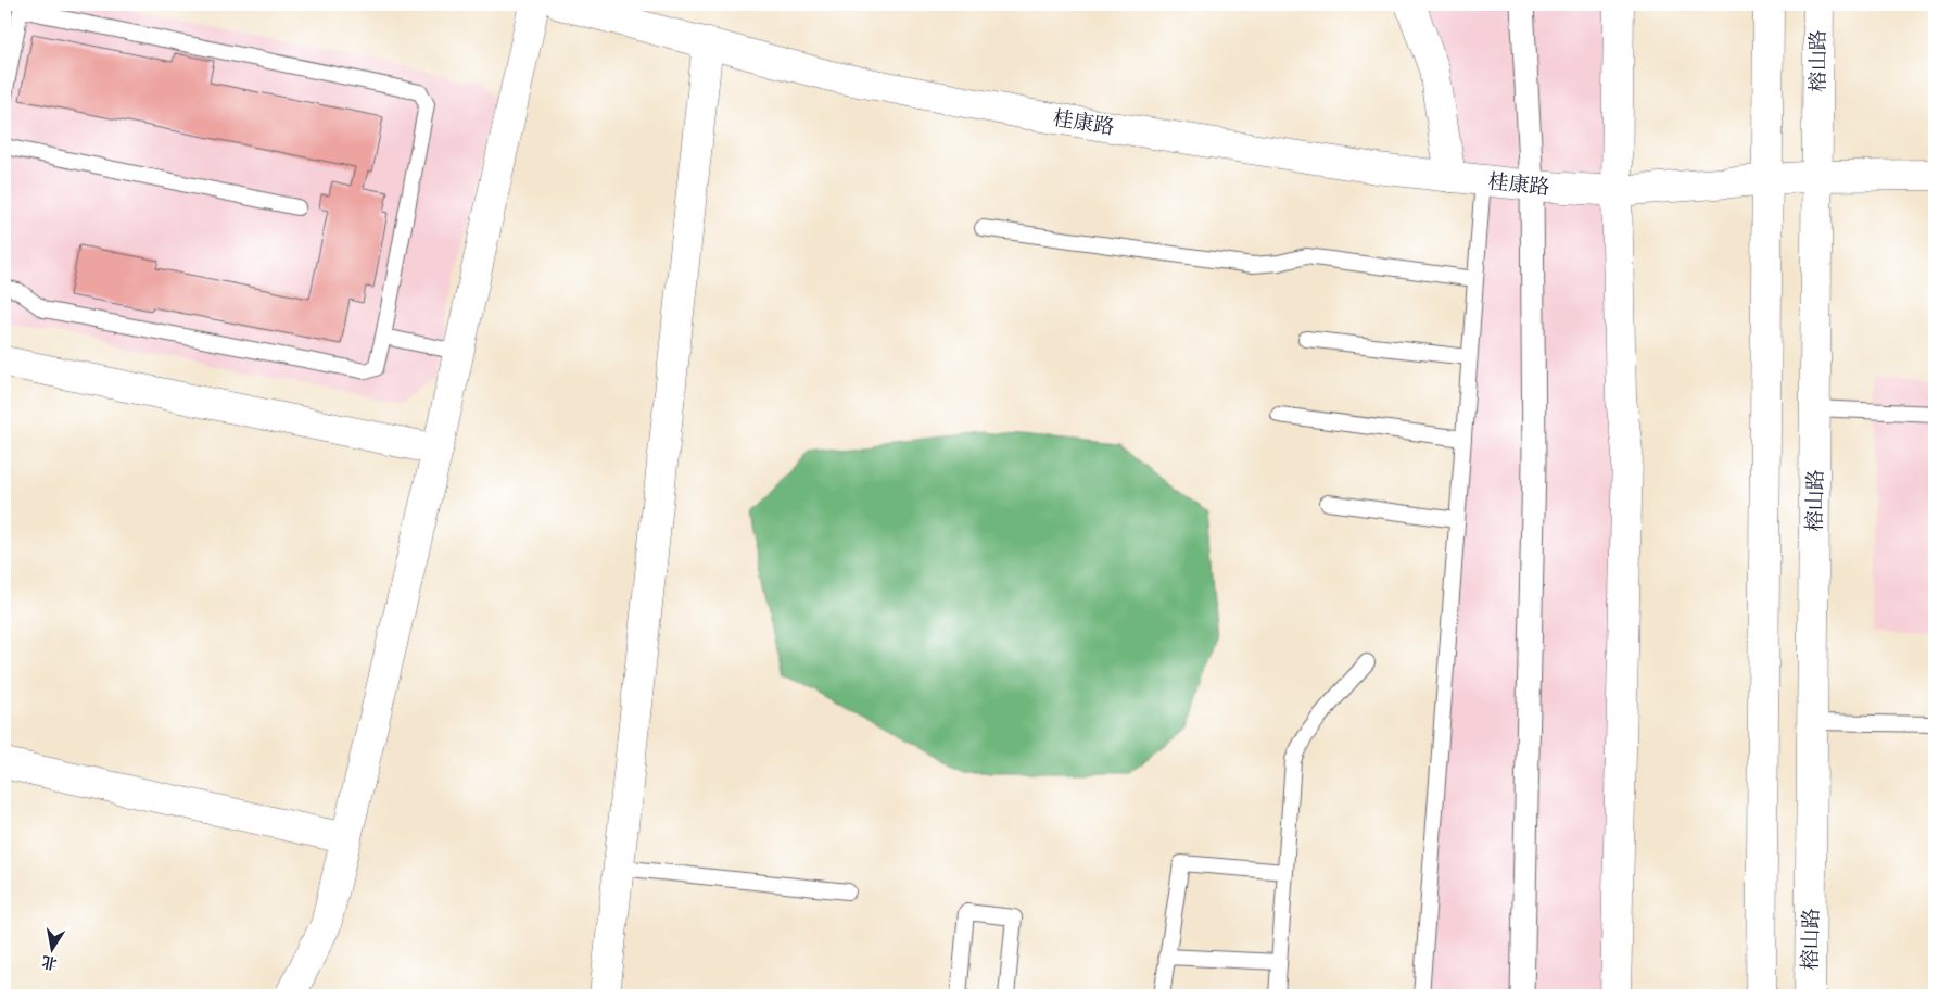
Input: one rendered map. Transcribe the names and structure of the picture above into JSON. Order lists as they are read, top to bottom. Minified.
{"streets":{"street":["榕山路","桂康路"]},"crossings":[["榕山路","桂康路"]],"north":"bottom"}
